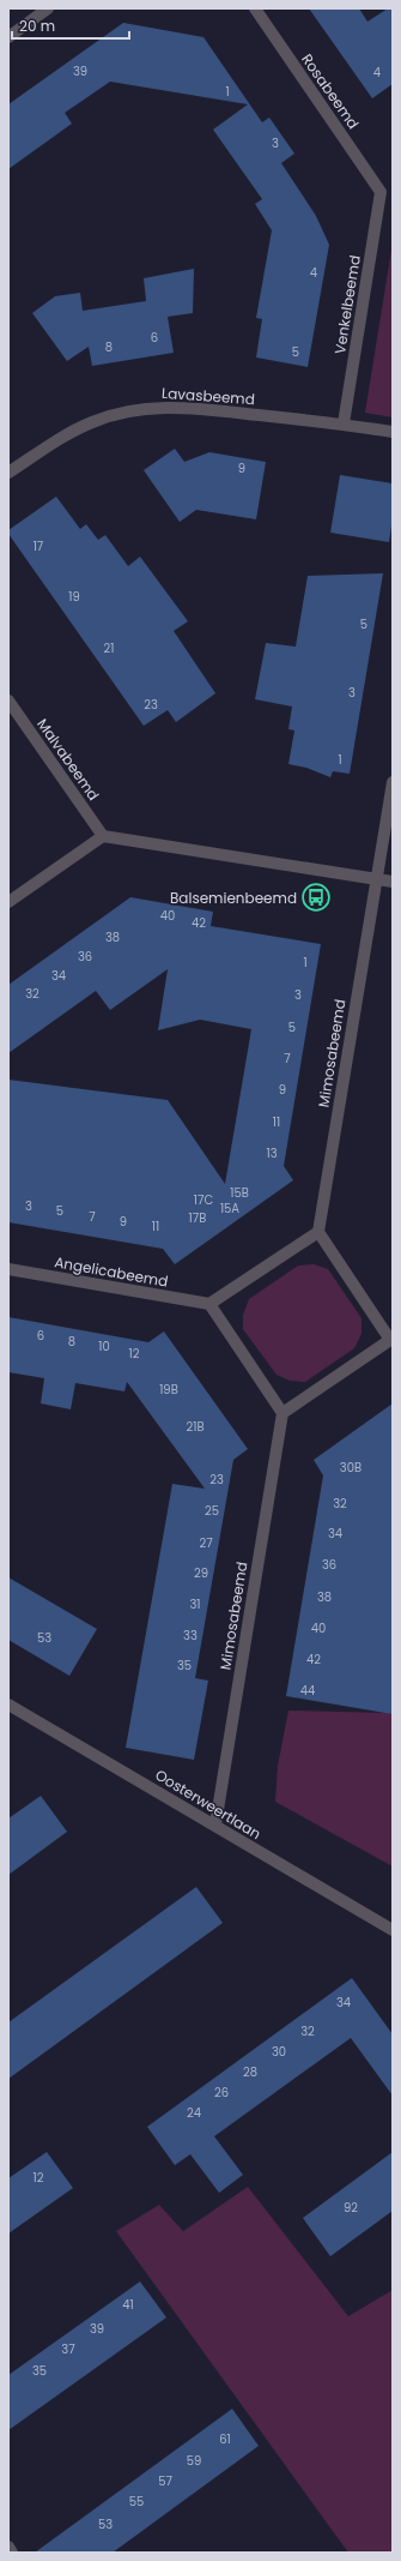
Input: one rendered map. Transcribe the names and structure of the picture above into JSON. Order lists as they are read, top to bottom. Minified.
{"streets":{"street":["Rosabeemd","Venkelbeemd","Lavasbeemd","Malvabeemd","Mimosabeemd","Angelicabeemd","Oosterweertlaan"]},"crossings":[["Rosabeemd","Venkelbeemd"],["Venkelbeemd","Lavasbeemd"],["Mimosabeemd","Oosterweertlaan"]],"places":{"bus stop":["Balsemienbeemd"]},"house_numbers":["39","4","1","3","4","6","8","5","9","17","19","5","21","3","23","1","40","42","38","36","1","34","32","3","5","7","9","11","13","15B","17C","3","15A","5","7","17B","9","11","6","8","10","12","19B","21B","30B","23","32","25","34","27","36","29","38","31","40","33","53","42","35","44","34","32","30","28","26","24","12","92","41","39","37","35","61","59","57","55","53"],"scale_bar":"20 m"}
